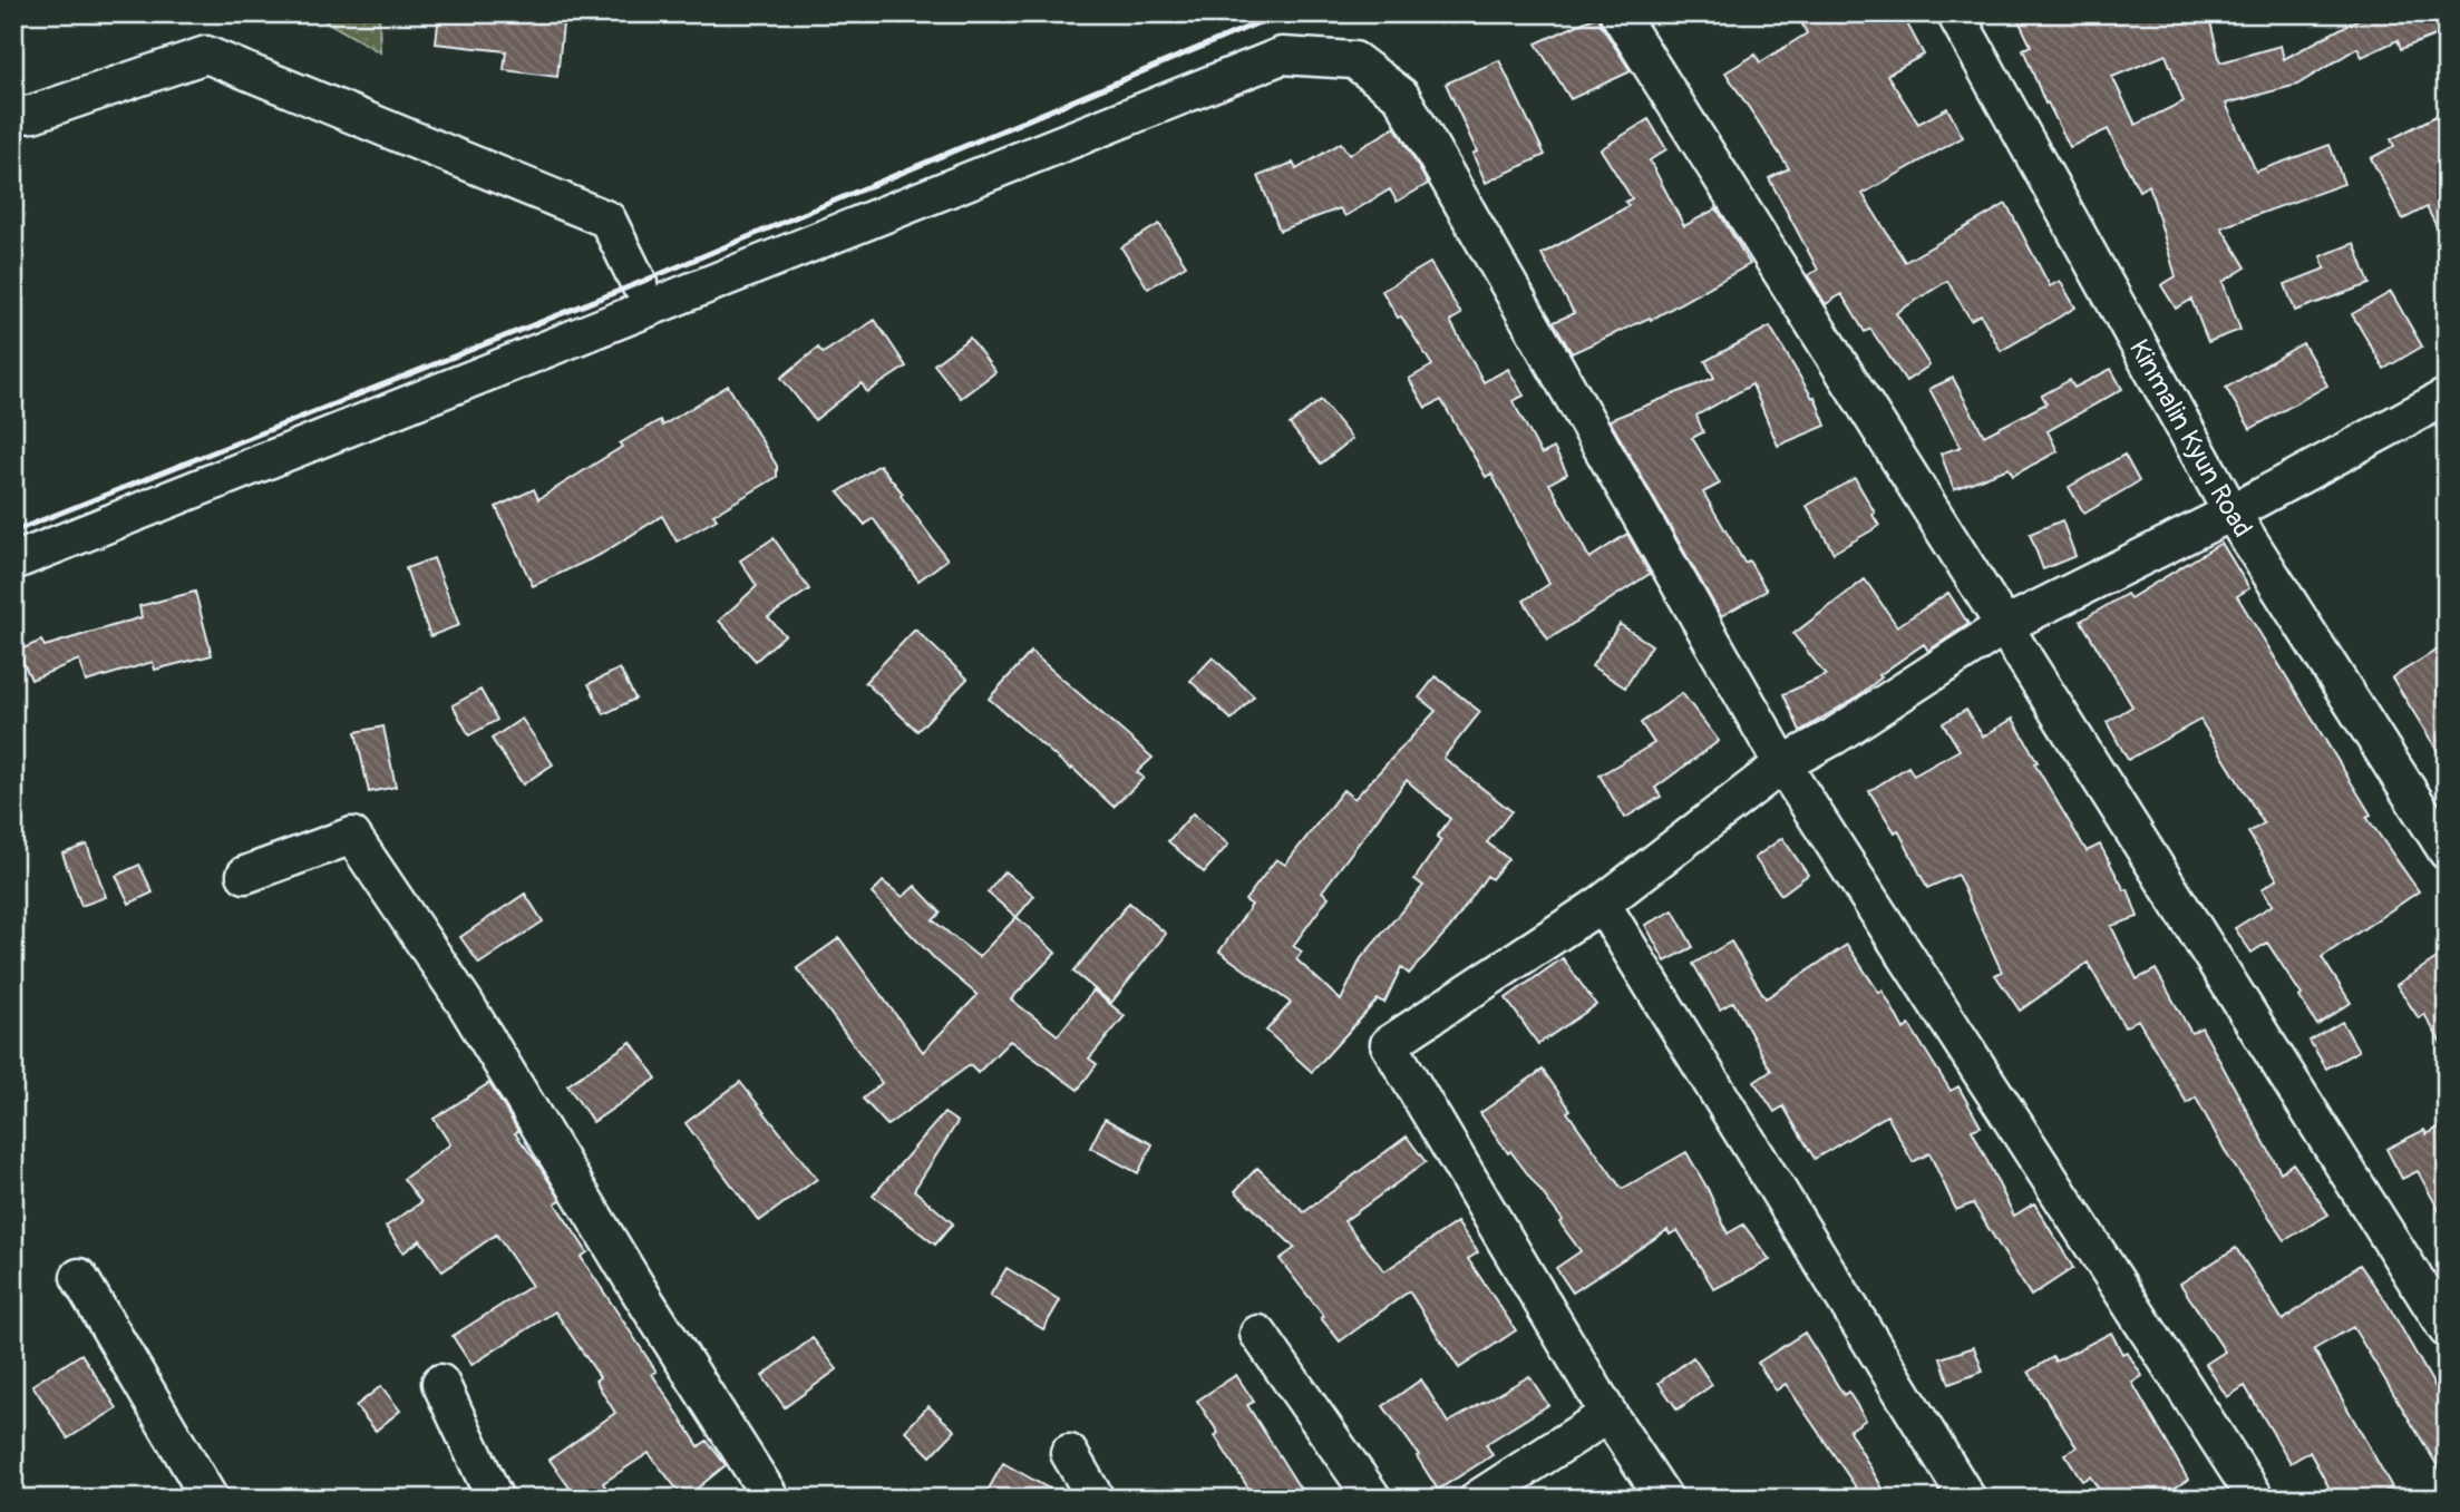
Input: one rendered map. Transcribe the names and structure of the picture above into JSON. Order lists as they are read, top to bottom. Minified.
{"streets":{"street":["Kinmalin Kyun Road"]}}
